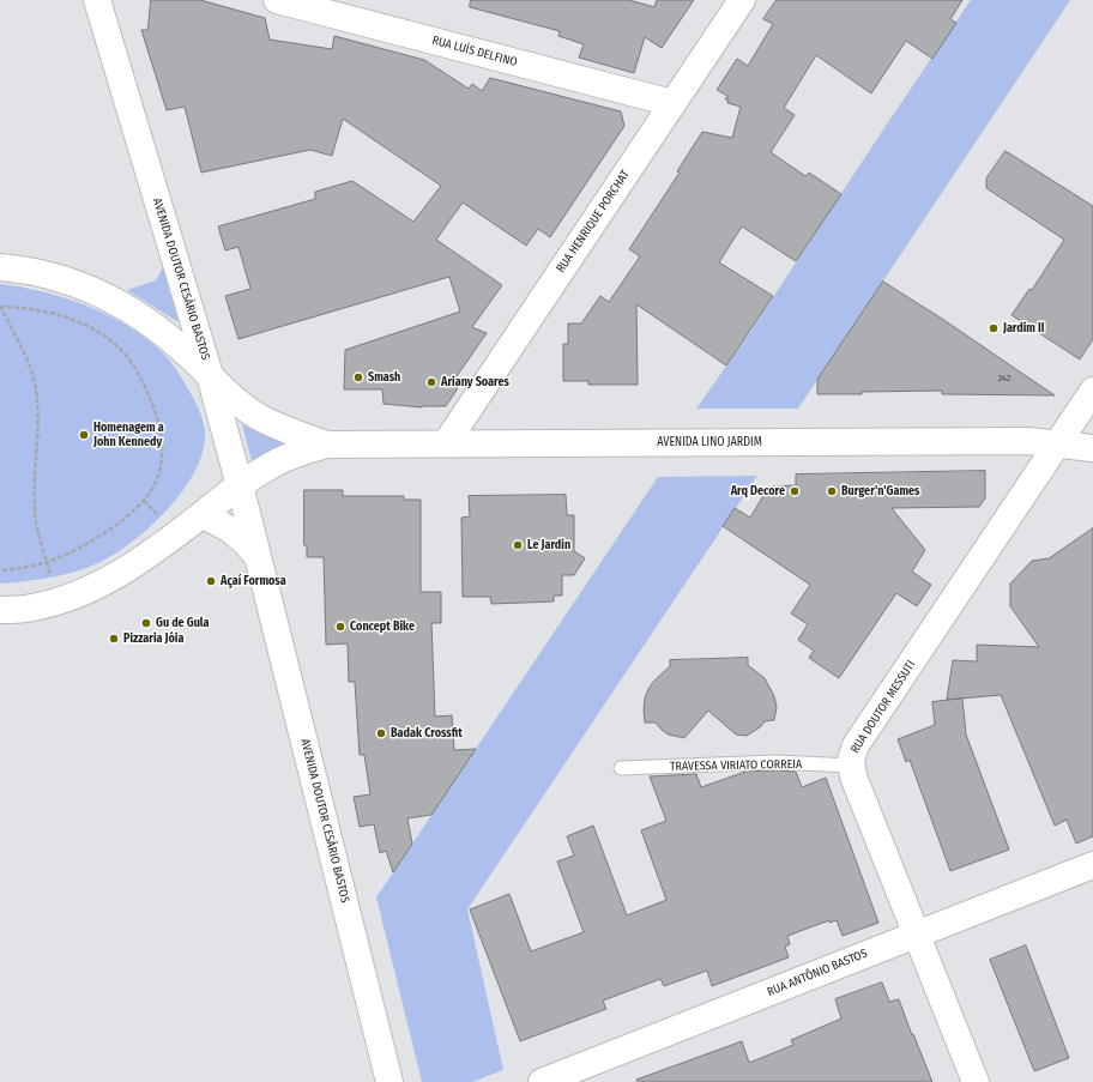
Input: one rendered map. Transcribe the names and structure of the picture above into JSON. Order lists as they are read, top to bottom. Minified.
{"streets":{"street":["RUA LUÍS DELFINO","RUA HENRIQUE PORCHAT","AVENIDA DOUTOR CESÁRIO BASTOS","AVENIDA LINO JARDIM","RUA DOUTOR MESSUTI","RUA ANTÔNIO BASTOS"],"lane":["TRAVESSA VIRIATO CORREIA"]},"crossings":[["RUA LUÍS DELFINO","RUA HENRIQUE PORCHAT"],["RUA HENRIQUE PORCHAT","AVENIDA LINO JARDIM"],["AVENIDA DOUTOR CESÁRIO BASTOS","AVENIDA LINO JARDIM"],["AVENIDA LINO JARDIM","RUA DOUTOR MESSUTI"],["RUA DOUTOR MESSUTI","TRAVESSA VIRIATO CORREIA"],["RUA DOUTOR MESSUTI","RUA ANTÔNIO BASTOS"]],"places":["Jardim II","Smash","Ariany Soares","Homenagem a John Kennedy","Arq Decore","Burger'n'Games","Le Jardin","Açaí Formosa","Gu de Gula","Concept Bike","Pizzaria Jóia","Badak Crossfit"],"house_numbers":["242"]}
